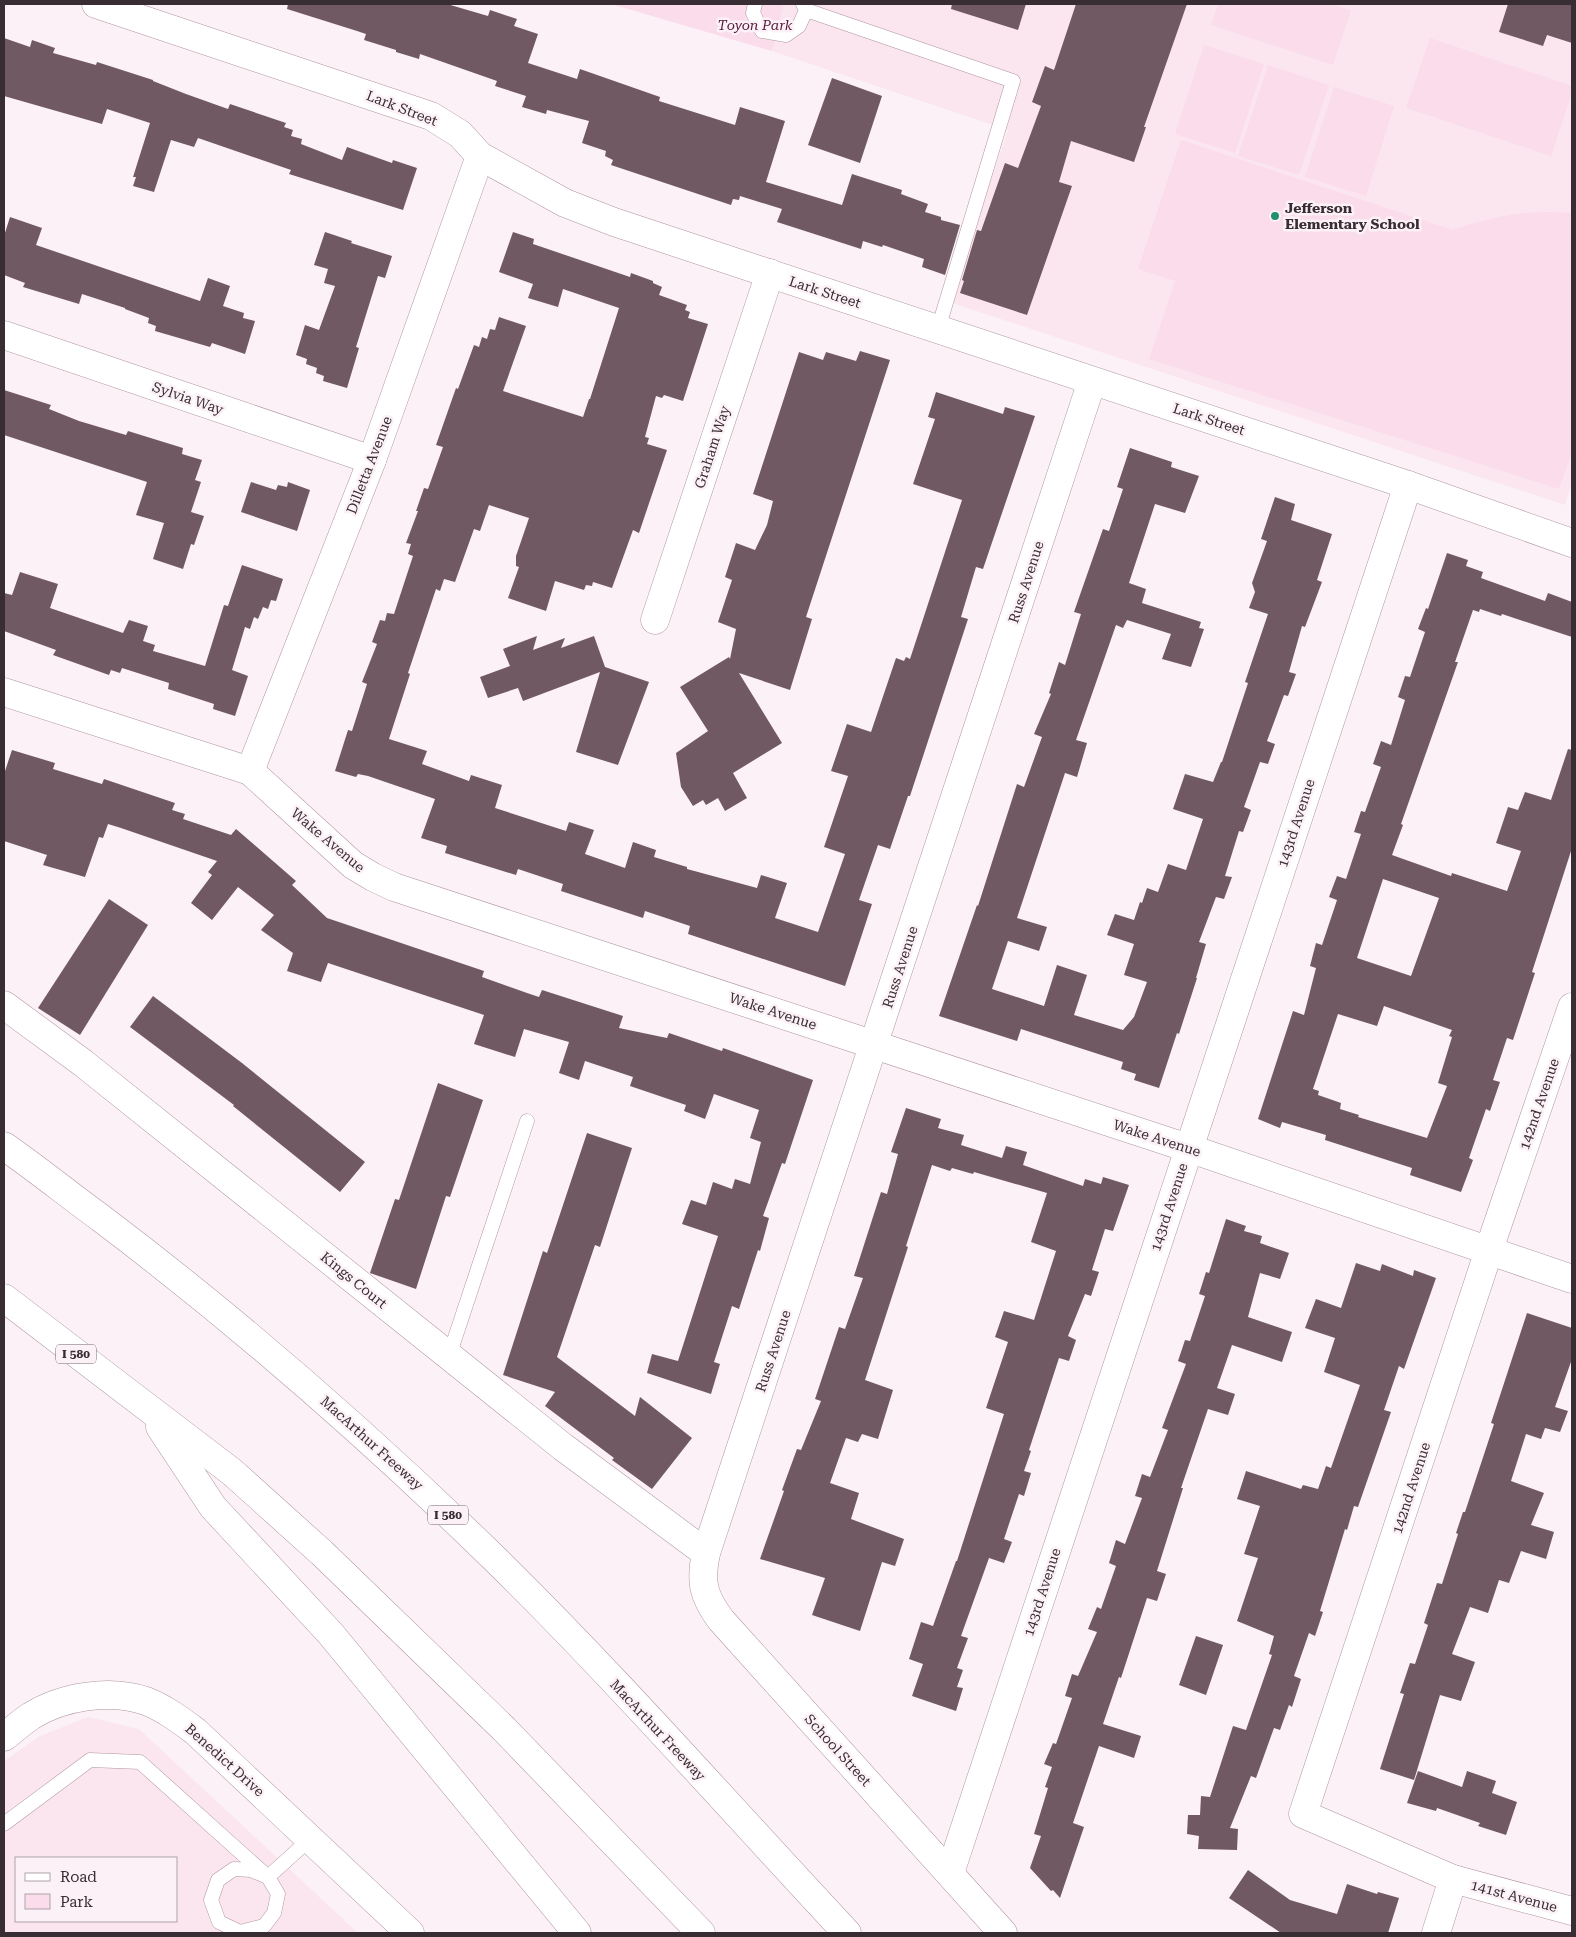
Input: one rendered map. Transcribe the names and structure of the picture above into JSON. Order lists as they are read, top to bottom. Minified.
{"streets":{"main road":["Lark Street","Sylvia Way","Graham Way","Dilletta Avenue","Russ Avenue","143rd Avenue","Wake Avenue","142nd Avenue","Kings Court","I 580","MacArthur Freeway","School Street","Benedict Drive","141st Avenue"]},"crossings":[["Lark Street","Graham Way"],["Lark Street","Dilletta Avenue"],["Lark Street","Russ Avenue"],["Lark Street","143rd Avenue"],["Sylvia Way","Dilletta Avenue"],["Dilletta Avenue","Wake Avenue"],["Russ Avenue","Wake Avenue"],["Russ Avenue","Kings Court"],["Russ Avenue","School Street"],["143rd Avenue","Wake Avenue"],["143rd Avenue","School Street"],["Wake Avenue","142nd Avenue"],["142nd Avenue","141st Avenue"],["Kings Court","School Street"]],"parks":["Toyon Park"],"places":["Jefferson Elementary School"],"legend":["Road","Park"]}
